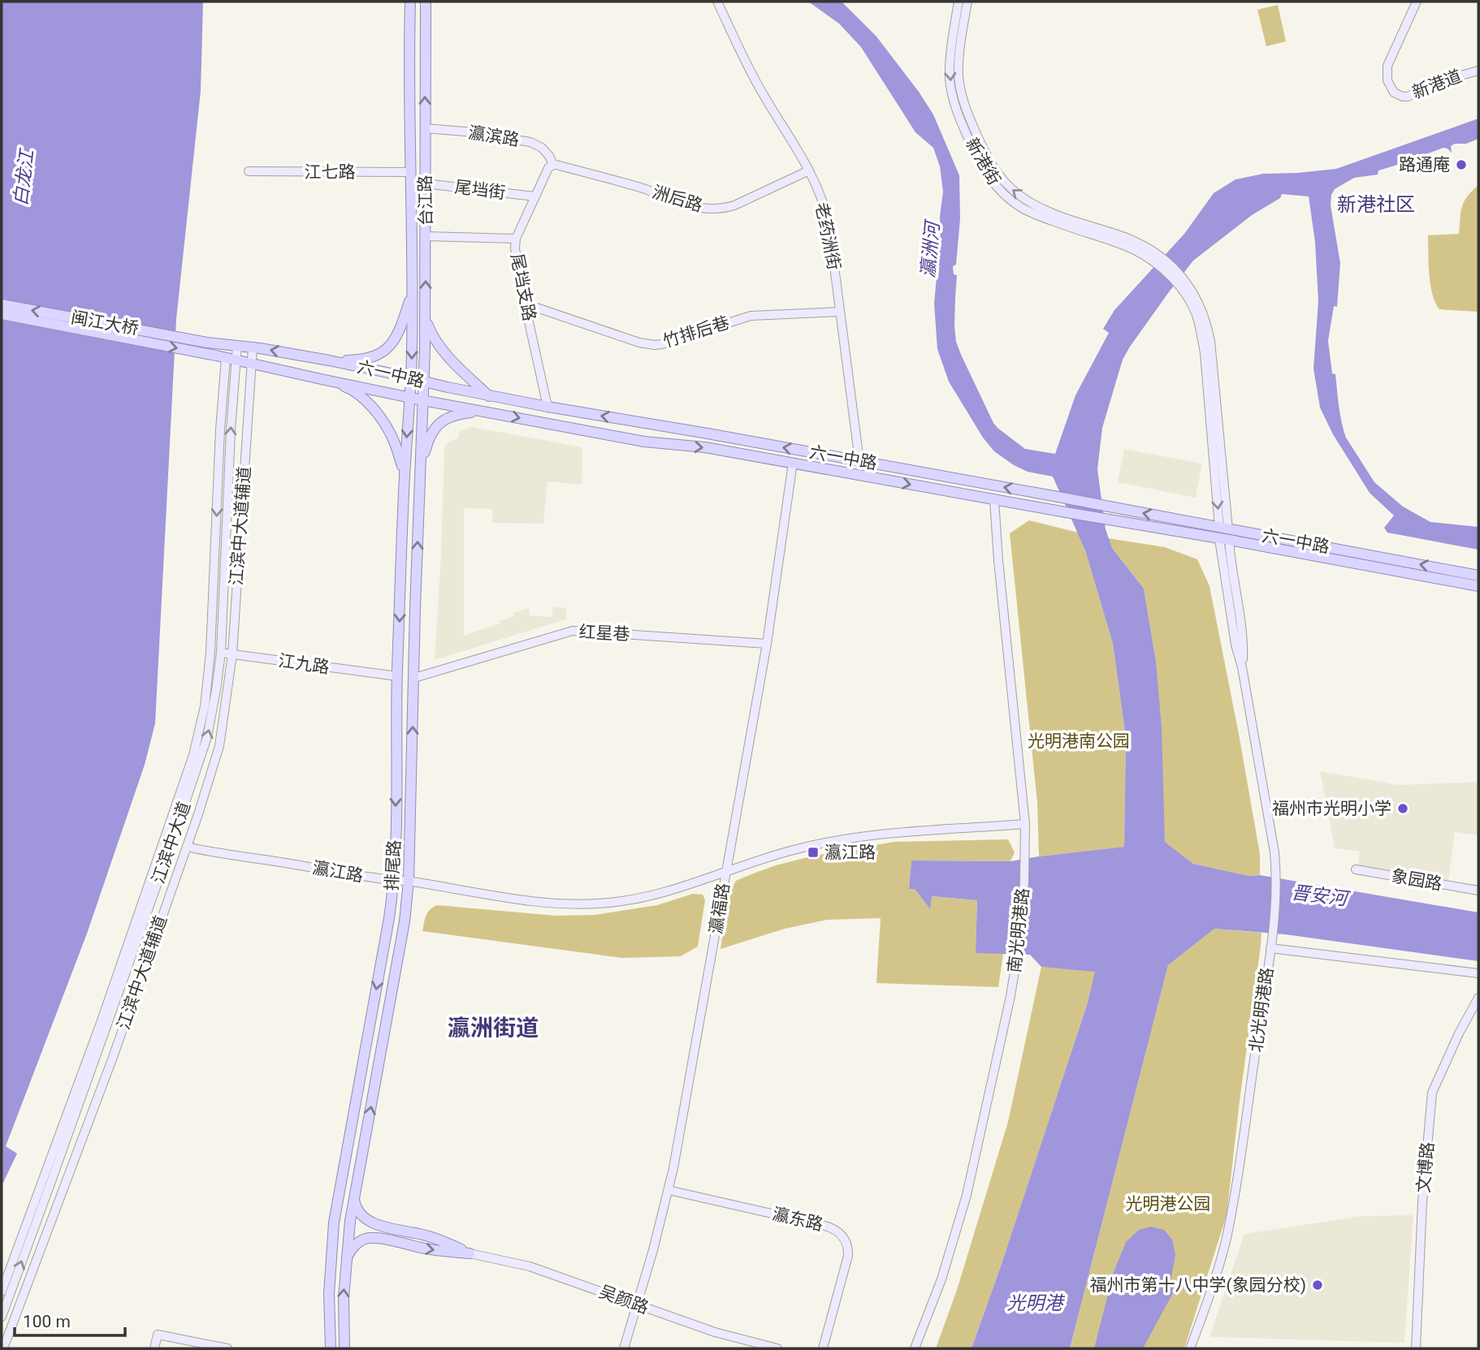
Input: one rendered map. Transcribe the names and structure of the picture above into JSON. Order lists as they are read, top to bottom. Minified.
{"streets":{"main road":["台江路","闽江大桥","六一中路","排尾路"],"street":["新港道","瀛滨路","新港街","江七路","尾垱街","洲后路","老药洲街","尾垱支路","竹排后巷","江滨中大道辅道","红星巷","江九路","江滨中大道","瀛江路","象园路","瀛福路","南光明港路","北光明港路","文博路","瀛东路","吴颜路"]},"crossings":[["瀛滨路","洲后路"],["瀛滨路","台江路"],["瀛滨路","尾垱支路"],["江七路","台江路"],["尾垱街","台江路"],["尾垱街","尾垱支路"],["洲后路","老药洲街"],["洲后路","尾垱支路"],["台江路","六一中路"],["台江路","排尾路"],["老药洲街","竹排后巷"],["老药洲街","六一中路"],["尾垱支路","竹排后巷"],["尾垱支路","六一中路"],["闽江大桥","六一中路"],["闽江大桥","江滨中大道"],["六一中路","江滨中大道辅道"],["六一中路","江滨中大道"],["六一中路","排尾路"],["六一中路","瀛福路"],["六一中路","南光明港路"],["六一中路","北光明港路"],["江滨中大道辅道","江九路"],["江滨中大道辅道","瀛江路"],["红星巷","排尾路"],["红星巷","瀛福路"],["江九路","江滨中大道"],["江九路","排尾路"],["排尾路","瀛江路"],["瀛江路","瀛福路"],["瀛江路","南光明港路"],["瀛福路","瀛东路"],["瀛福路","吴颜路"]],"districts":["新港社区","瀛洲街道"],"water":["白龙江","瀛洲河","晋安河","光明港"],"parks":["光明港南公园","光明港公园"],"places":{"other":["路通庵","福州市光明小学","福州市第十八中学(象园分校)"],"transit":["瀛江路"]},"scale_bar":"100 m"}
